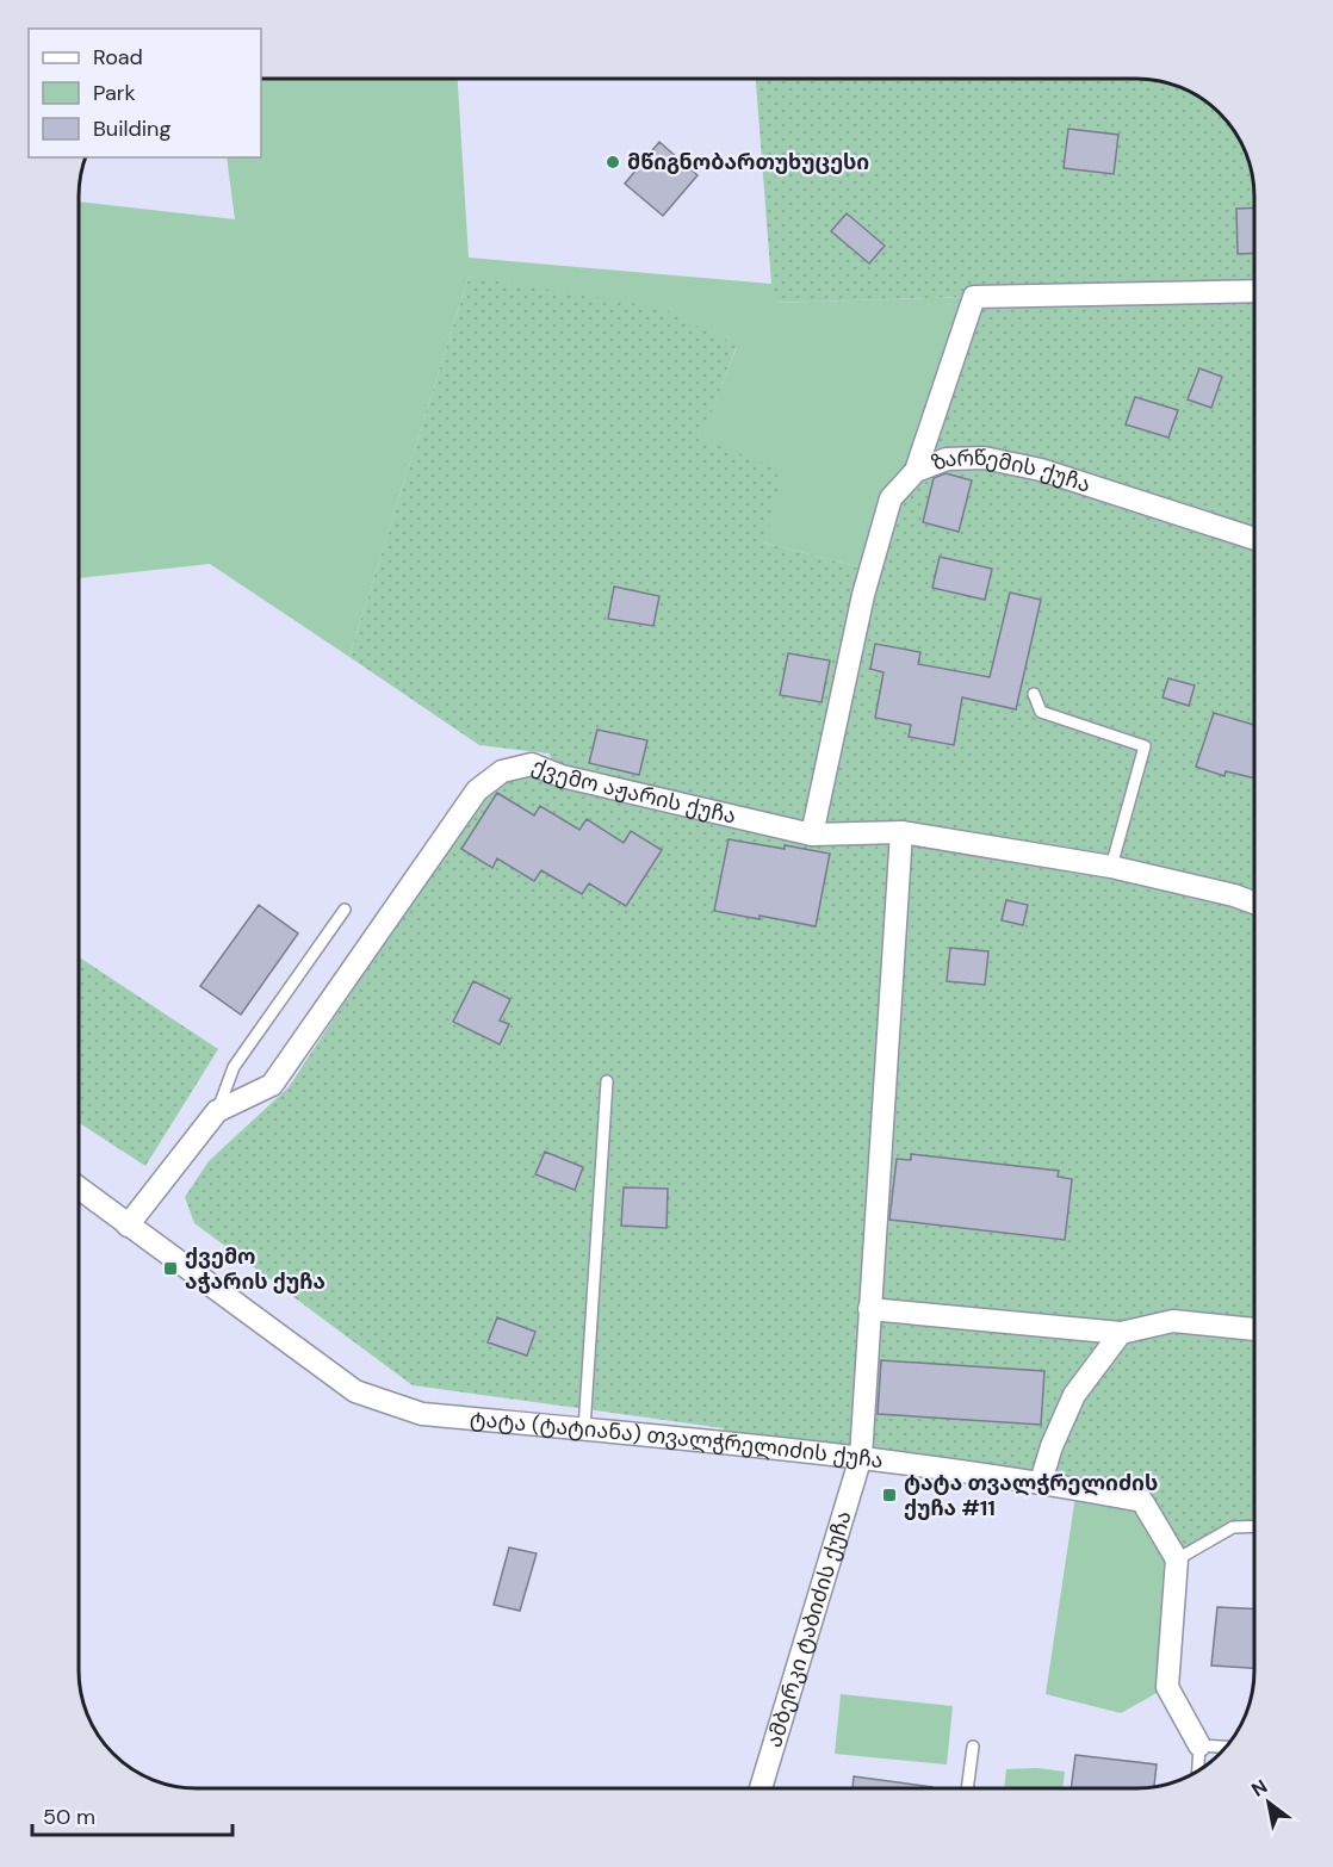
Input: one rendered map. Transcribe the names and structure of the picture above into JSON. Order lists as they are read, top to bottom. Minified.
{"streets":{"street":["ზარწემის ქუჩა","ქვემო აჟარის ქუჩა","ტატა (ტატიანა) თვალჭრელიძის ქუჩა","ამბერკი ტაბიძის ქუჩა"]},"crossings":[["ზარწემის ქუჩა","ქვემო აჟარის ქუჩა"],["ქვემო აჟარის ქუჩა","ტატა (ტატიანა) თვალჭრელიძის ქუჩა"],["ქვემო აჟარის ქუჩა","ამბერკი ტაბიძის ქუჩა"],["ტატა (ტატიანა) თვალჭრელიძის ქუჩა","ამბერკი ტაბიძის ქუჩა"]],"places":{"other":["მწიგნობართუხუცესი"],"transit":["ქვემო აჭარის ქუჩა","ტატა თვალჭრელიძის ქუჩა #11"]},"legend":["Road","Park","Building"],"scale_bar":"50 m","north":"top left"}
